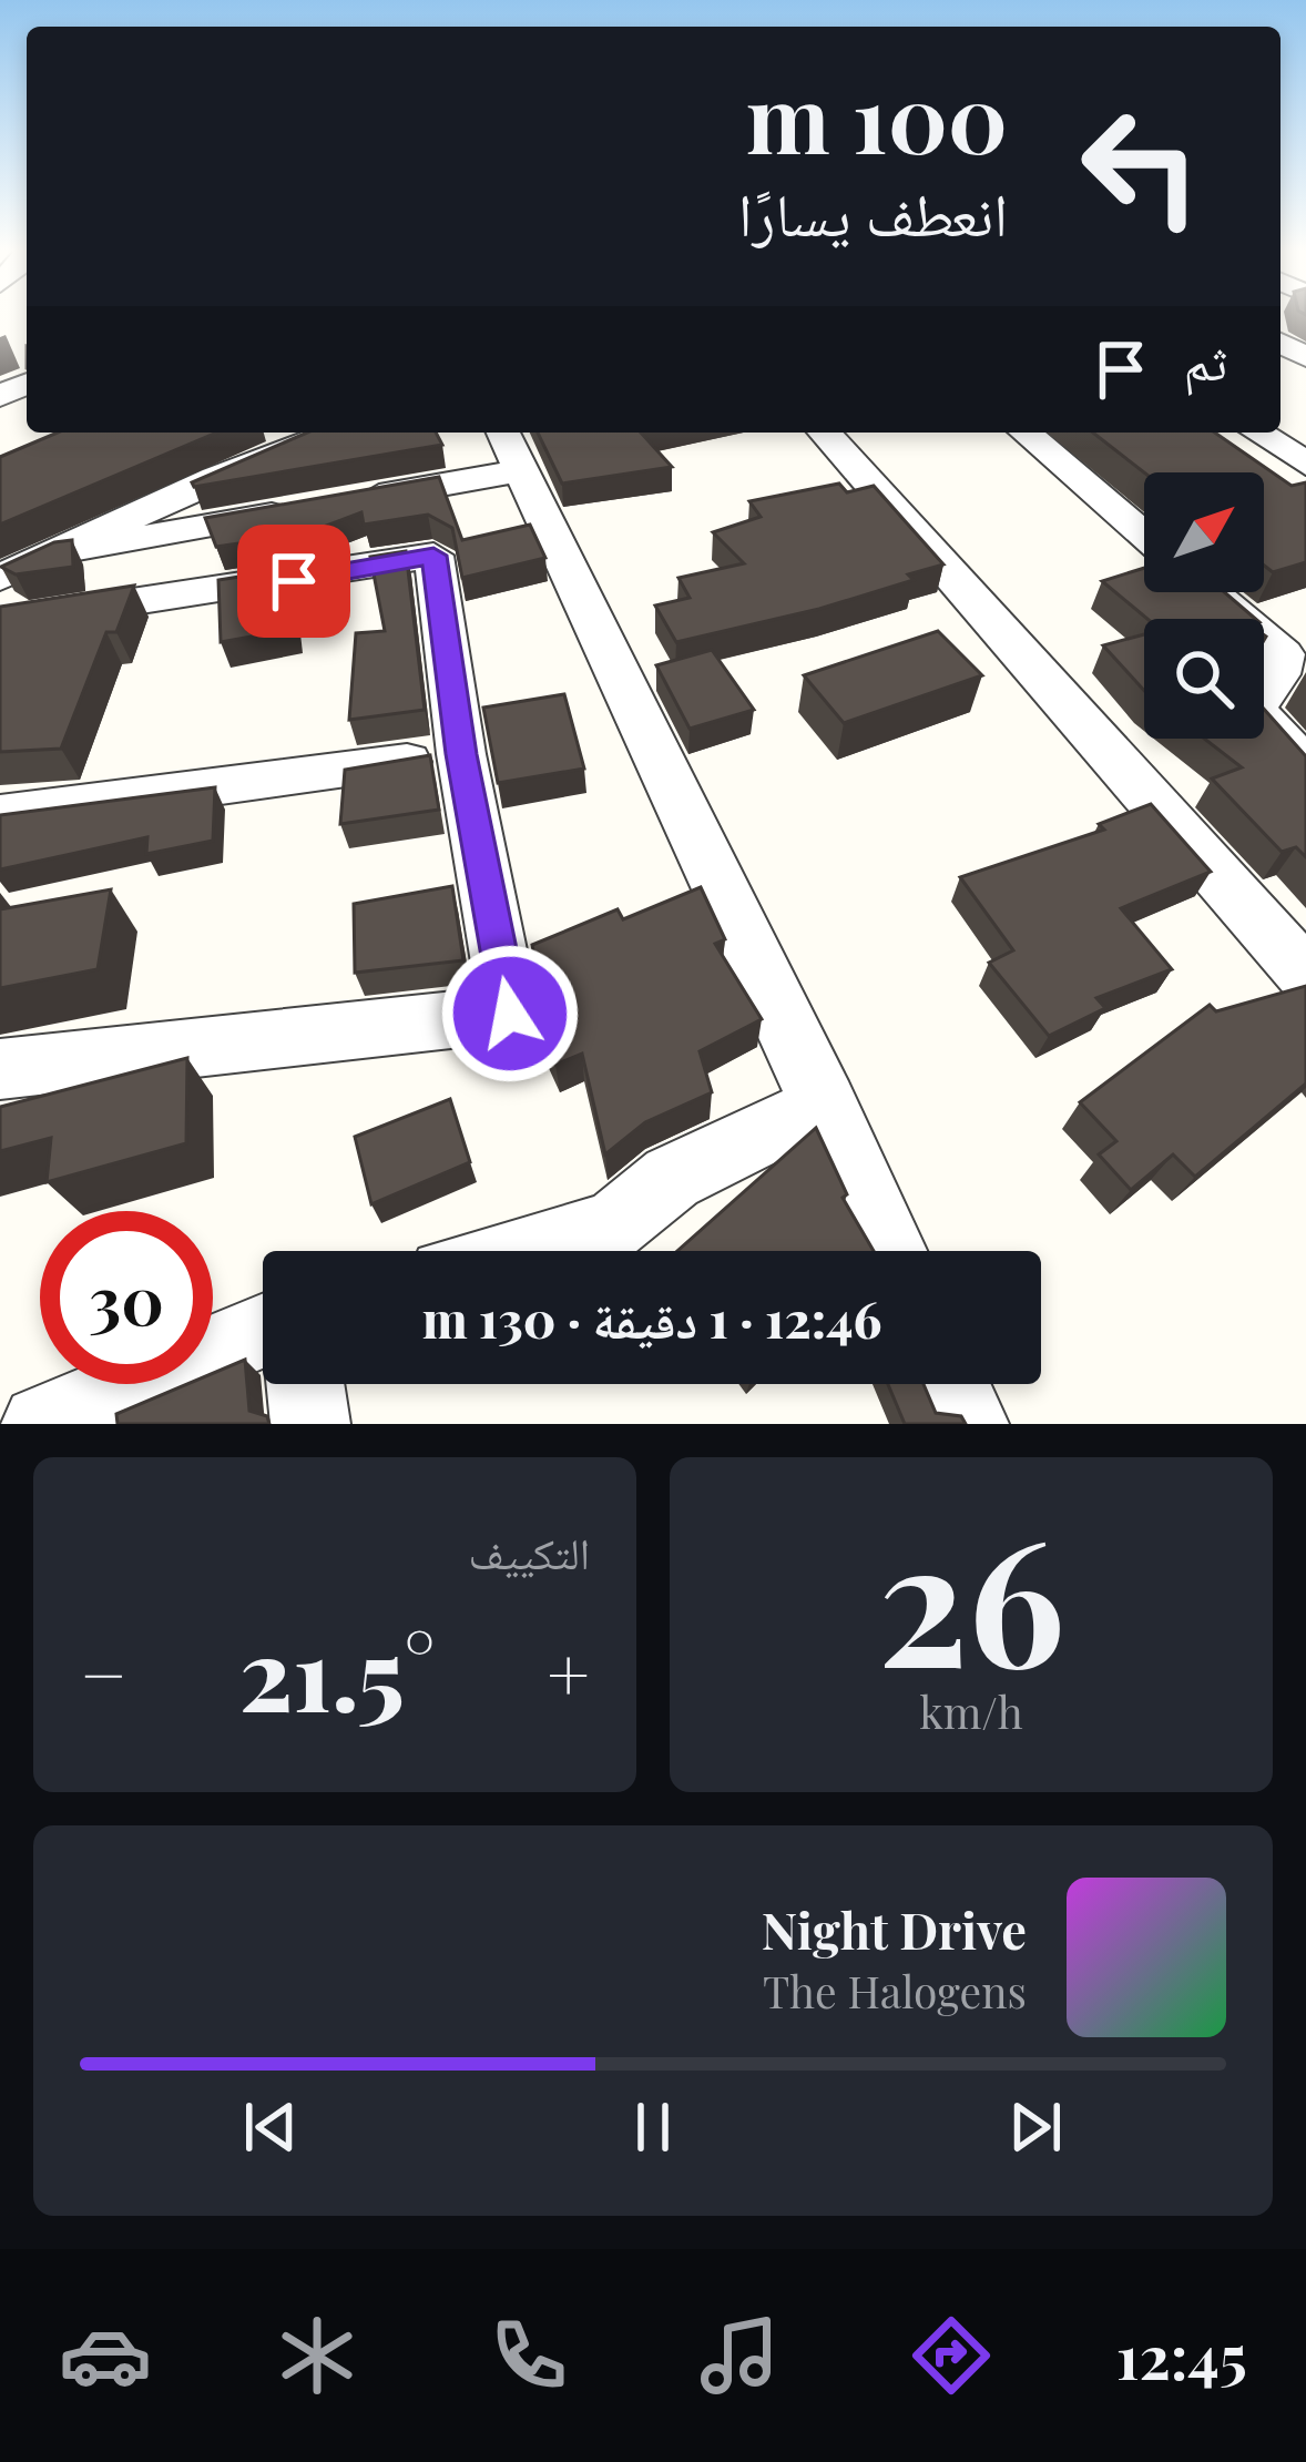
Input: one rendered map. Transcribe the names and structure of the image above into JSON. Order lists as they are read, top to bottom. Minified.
{"north":"top right","page":{"turn":["100 m","انعطف يسارًا"],"then":"ثم","limit":"30","trip":"12:46 · 1 دقيقة · 130 m","tile":[["26","km/h"],"التكييف"],"heat":["−","21.5°","+"],"song":["Night Drive","The Halogens"],"tabs":"12:45"}}
